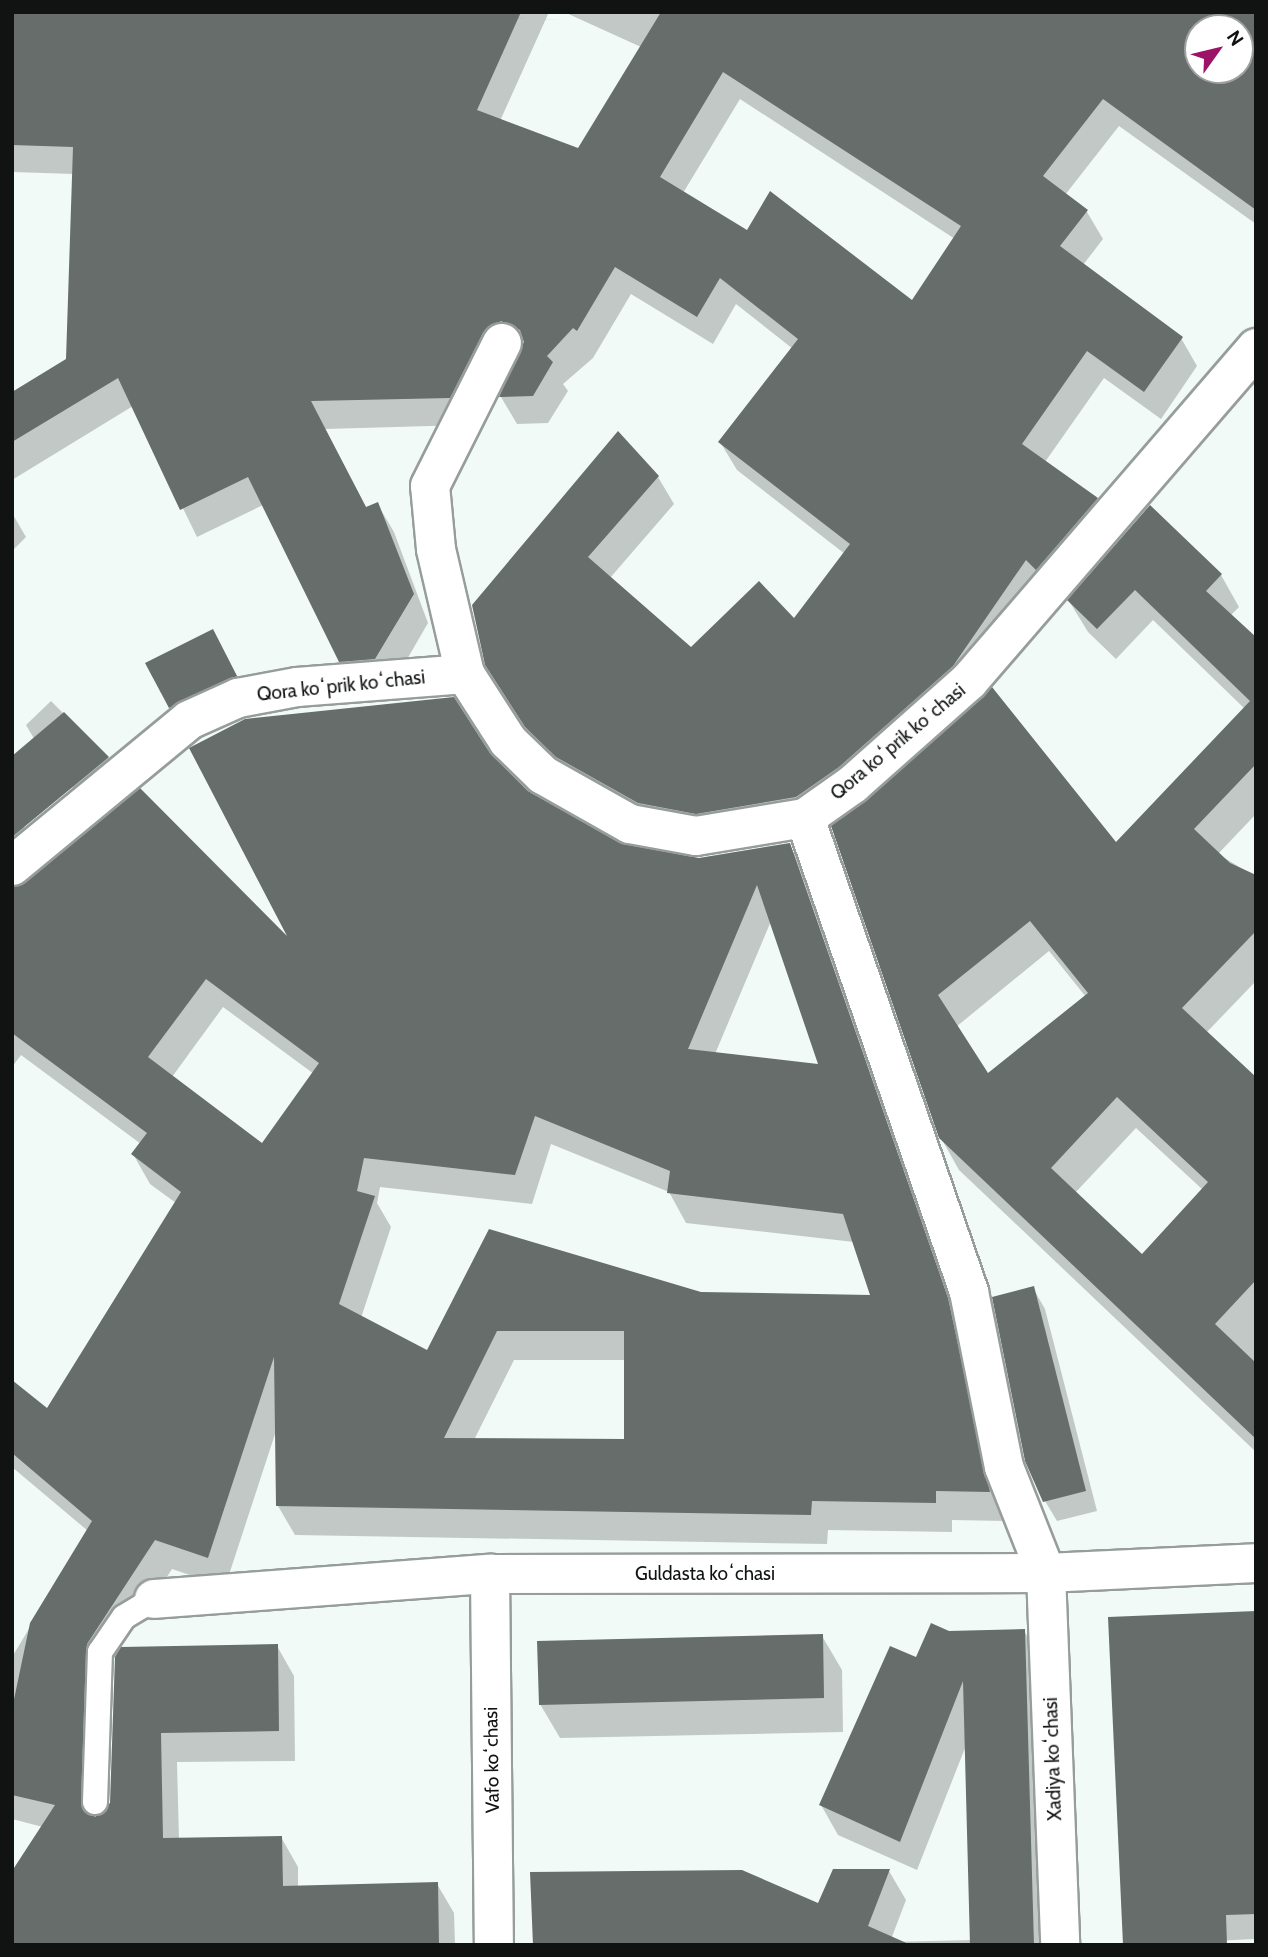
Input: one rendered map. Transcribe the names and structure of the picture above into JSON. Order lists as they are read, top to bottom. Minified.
{"streets":{"street":["Qora koʻprik koʻchasi","Guldasta koʻchasi","Xadiya koʻchasi","Vafo koʻchasi"]},"crossings":[["Qora koʻprik koʻchasi","Xadiya koʻchasi"],["Guldasta koʻchasi","Xadiya koʻchasi"],["Guldasta koʻchasi","Vafo koʻchasi"]],"north":"top right"}
